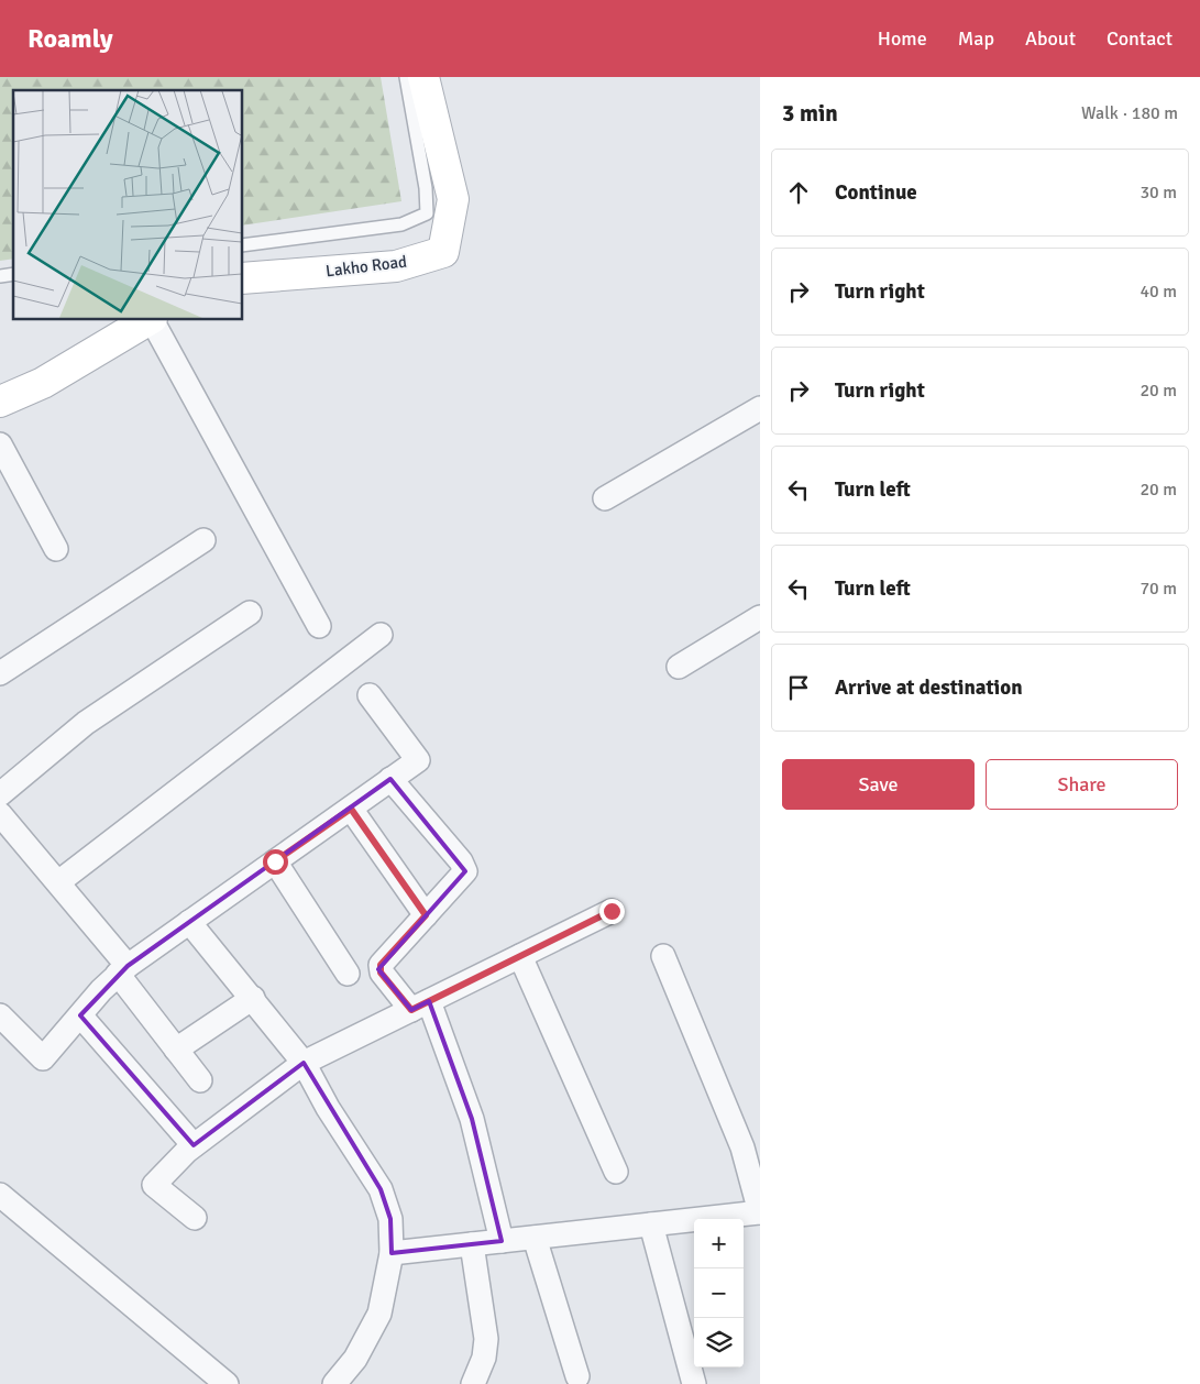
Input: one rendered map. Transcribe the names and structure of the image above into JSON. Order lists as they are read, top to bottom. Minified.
{"streets":{"street":["Lakho Road"]},"page":{"header":"Roamly","nav":["Home","Map","About","Contact"],"heading":["3 min","Walk · 180 m"],"list":[["Continue","30 m"],["Turn right","40 m"],["Turn right","20 m"],["Turn left","20 m"],["Turn left","70 m"],"Arrive at destination"],"buttons":["Save","Share"],"map_buttons":["+","−"]}}
